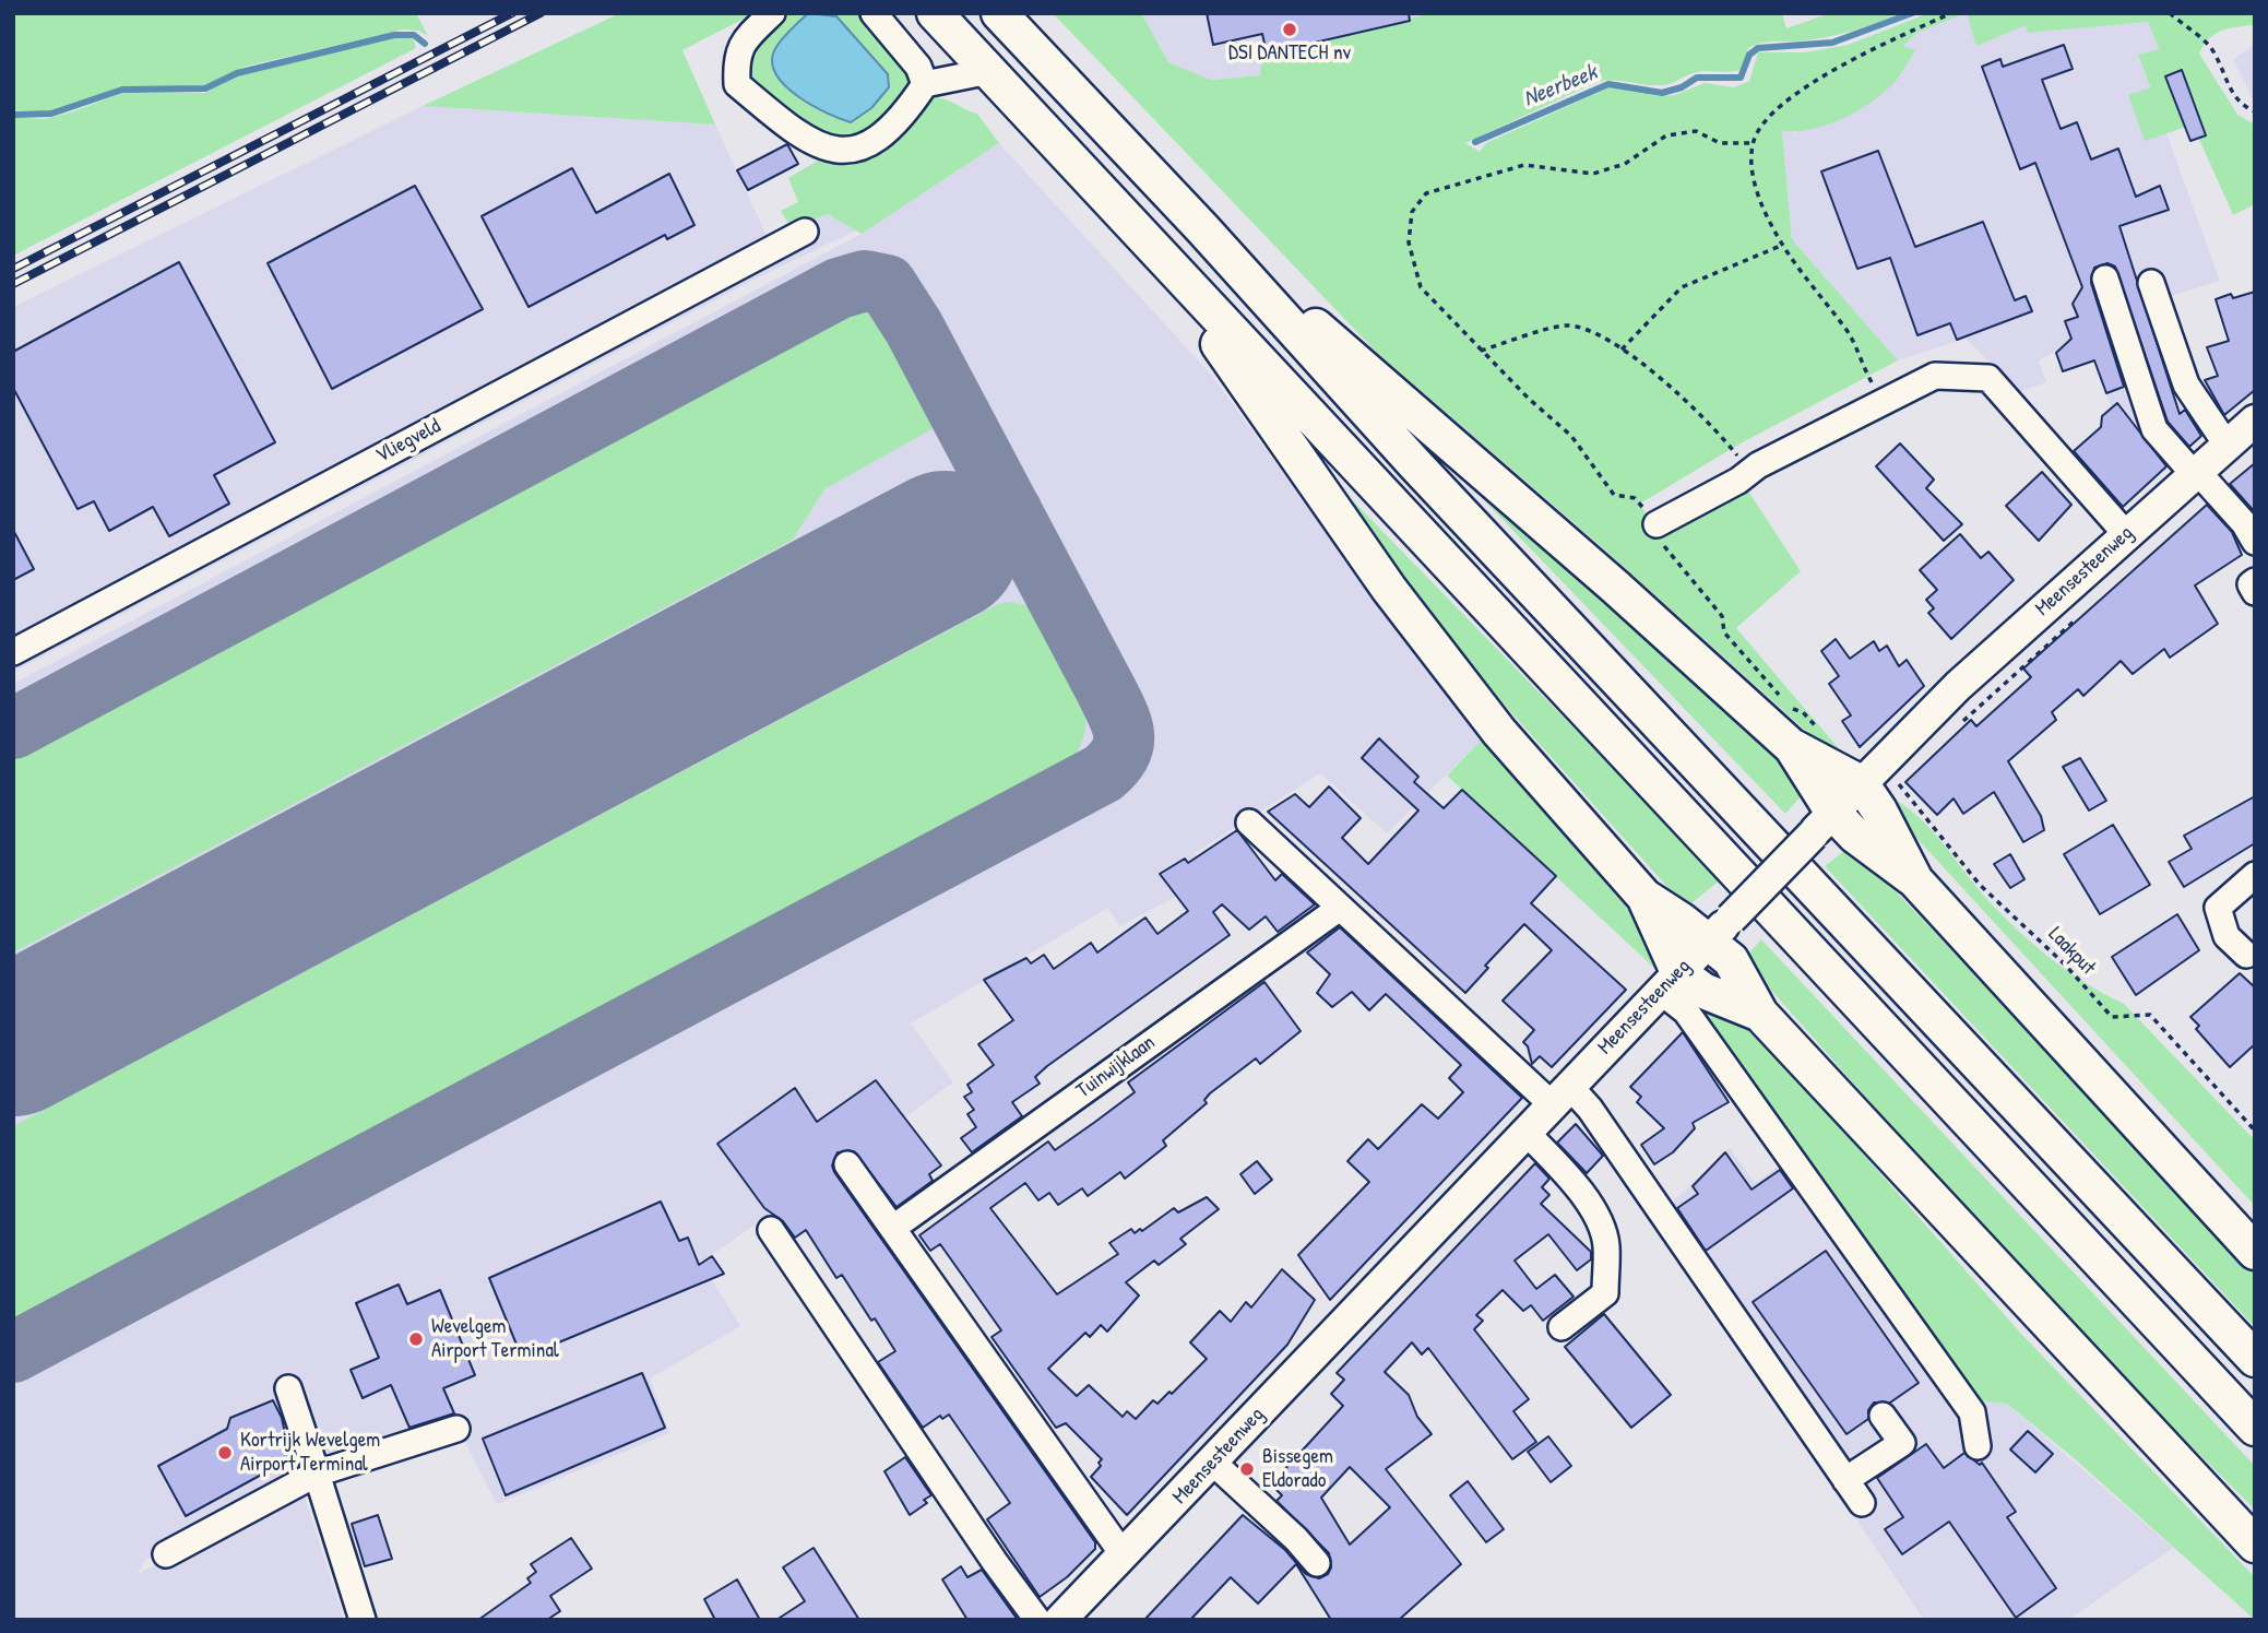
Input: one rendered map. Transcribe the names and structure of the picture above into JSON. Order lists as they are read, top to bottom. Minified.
{"streets":{"main road":["Meensesteenweg"],"street":["Vliegveld","Tuinwijklaan"],"path":["Laakput"]},"crossings":[["Meensesteenweg","Laakput"]],"water":["Neerbeek"],"places":["DSI DANTECH nv","Wevelgem Airport Terminal","Kortrijk Wevelgem Airport Terminal","Bissegem Eldorado"]}
